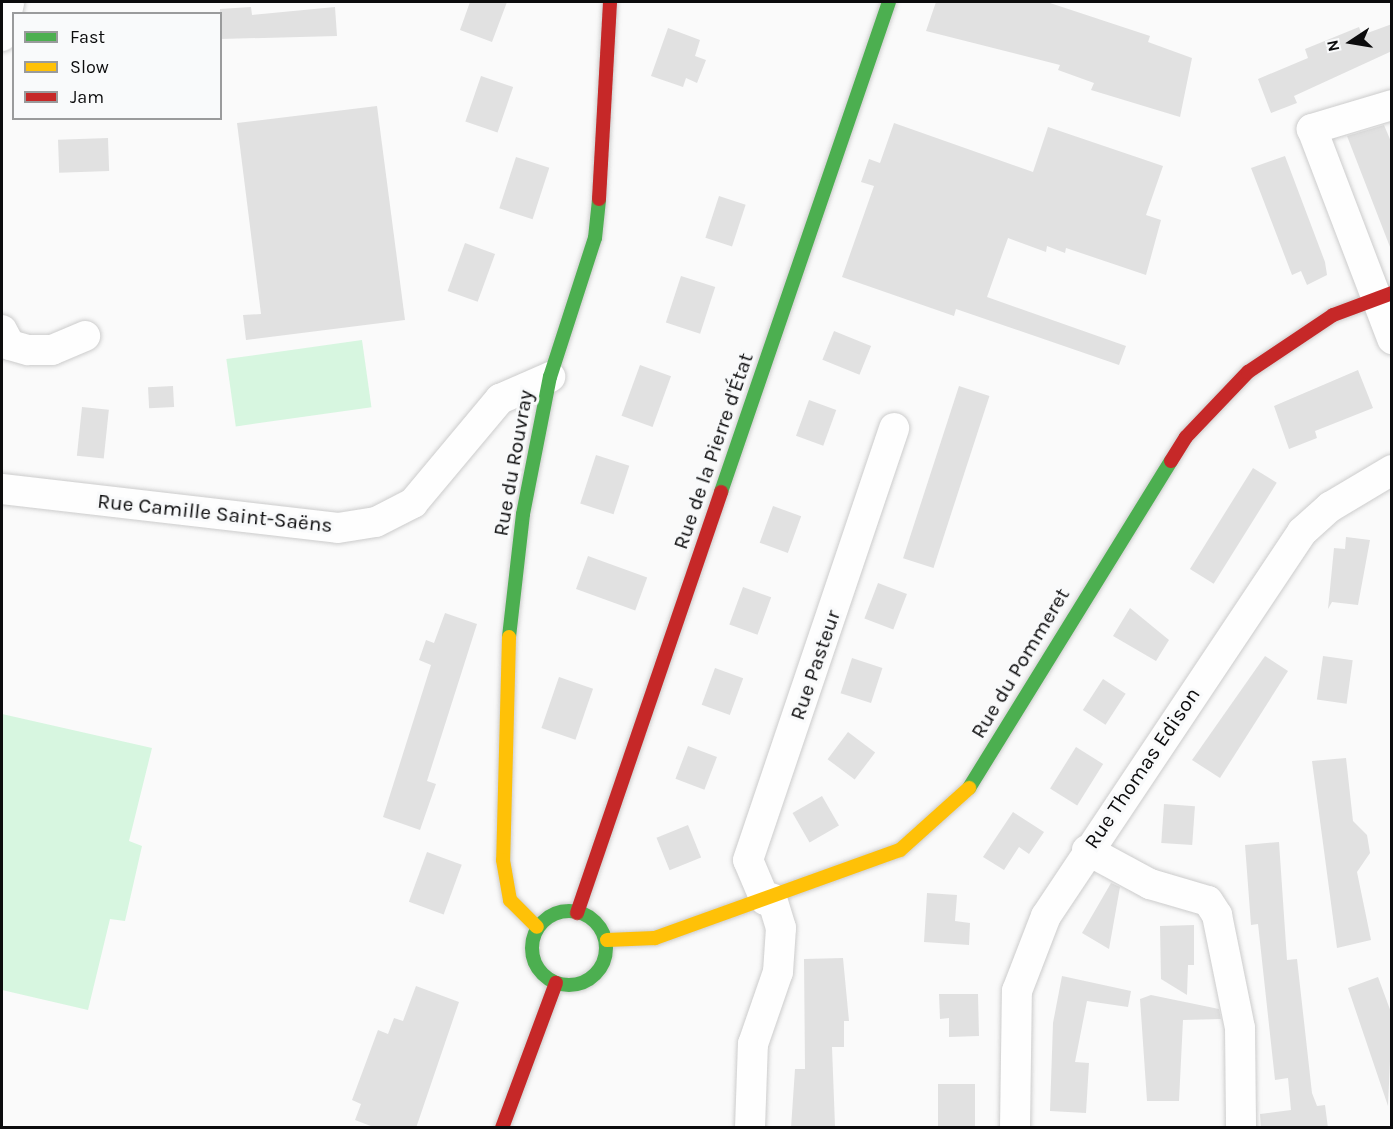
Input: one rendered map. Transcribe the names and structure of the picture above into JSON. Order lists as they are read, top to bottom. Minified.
{"streets":{"street":["Rue de la Pierre d'État","Rue du Rouvray","Rue Camille Saint-Saëns","Rue du Pommeret","Rue Pasteur","Rue Thomas Edison"]},"crossings":[["Rue de la Pierre d'État","Rue du Rouvray"],["Rue de la Pierre d'État","Rue du Pommeret"],["Rue du Rouvray","Rue Camille Saint-Saëns"],["Rue du Rouvray","Rue du Pommeret"],["Rue du Pommeret","Rue Pasteur"]],"legend":["Fast","Slow","Jam"],"north":"left"}
